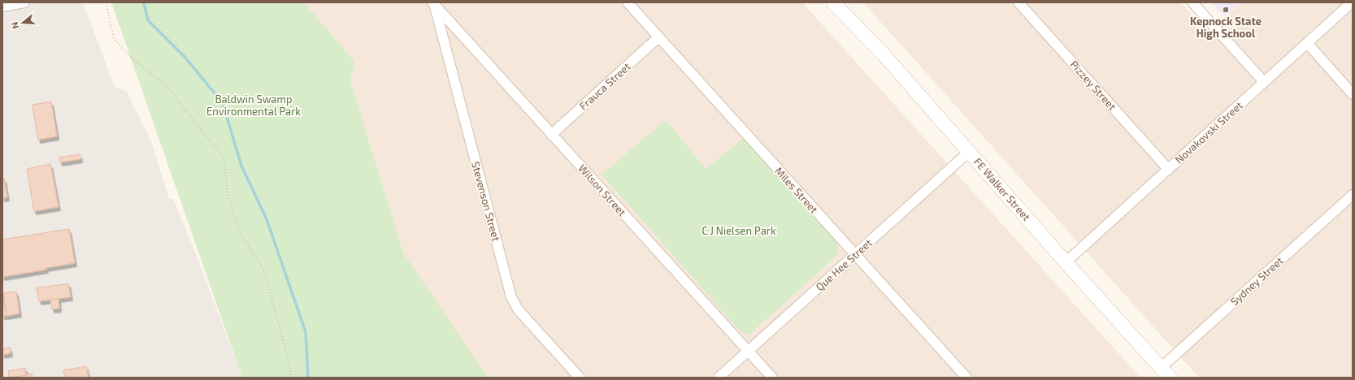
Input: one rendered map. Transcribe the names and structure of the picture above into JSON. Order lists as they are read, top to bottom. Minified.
{"streets":{"main road":["FE Walker Street"],"street":["Pizzey Street","Frauca Street","Novakovski Street","Wilson Street","Miles Street","Stevenson Street","Que Hee Street","Sydney Street"]},"crossings":[["Pizzey Street","Novakovski Street"],["Frauca Street","Wilson Street"],["Frauca Street","Miles Street"],["Novakovski Street","FE Walker Street"],["FE Walker Street","Que Hee Street"],["FE Walker Street","Sydney Street"],["Wilson Street","Stevenson Street"],["Wilson Street","Que Hee Street"],["Miles Street","Que Hee Street"]],"parks":["Baldwin Swamp Environmental Park","C J Nielsen Park"],"places":["Kepnock State High School"],"north":"left"}
